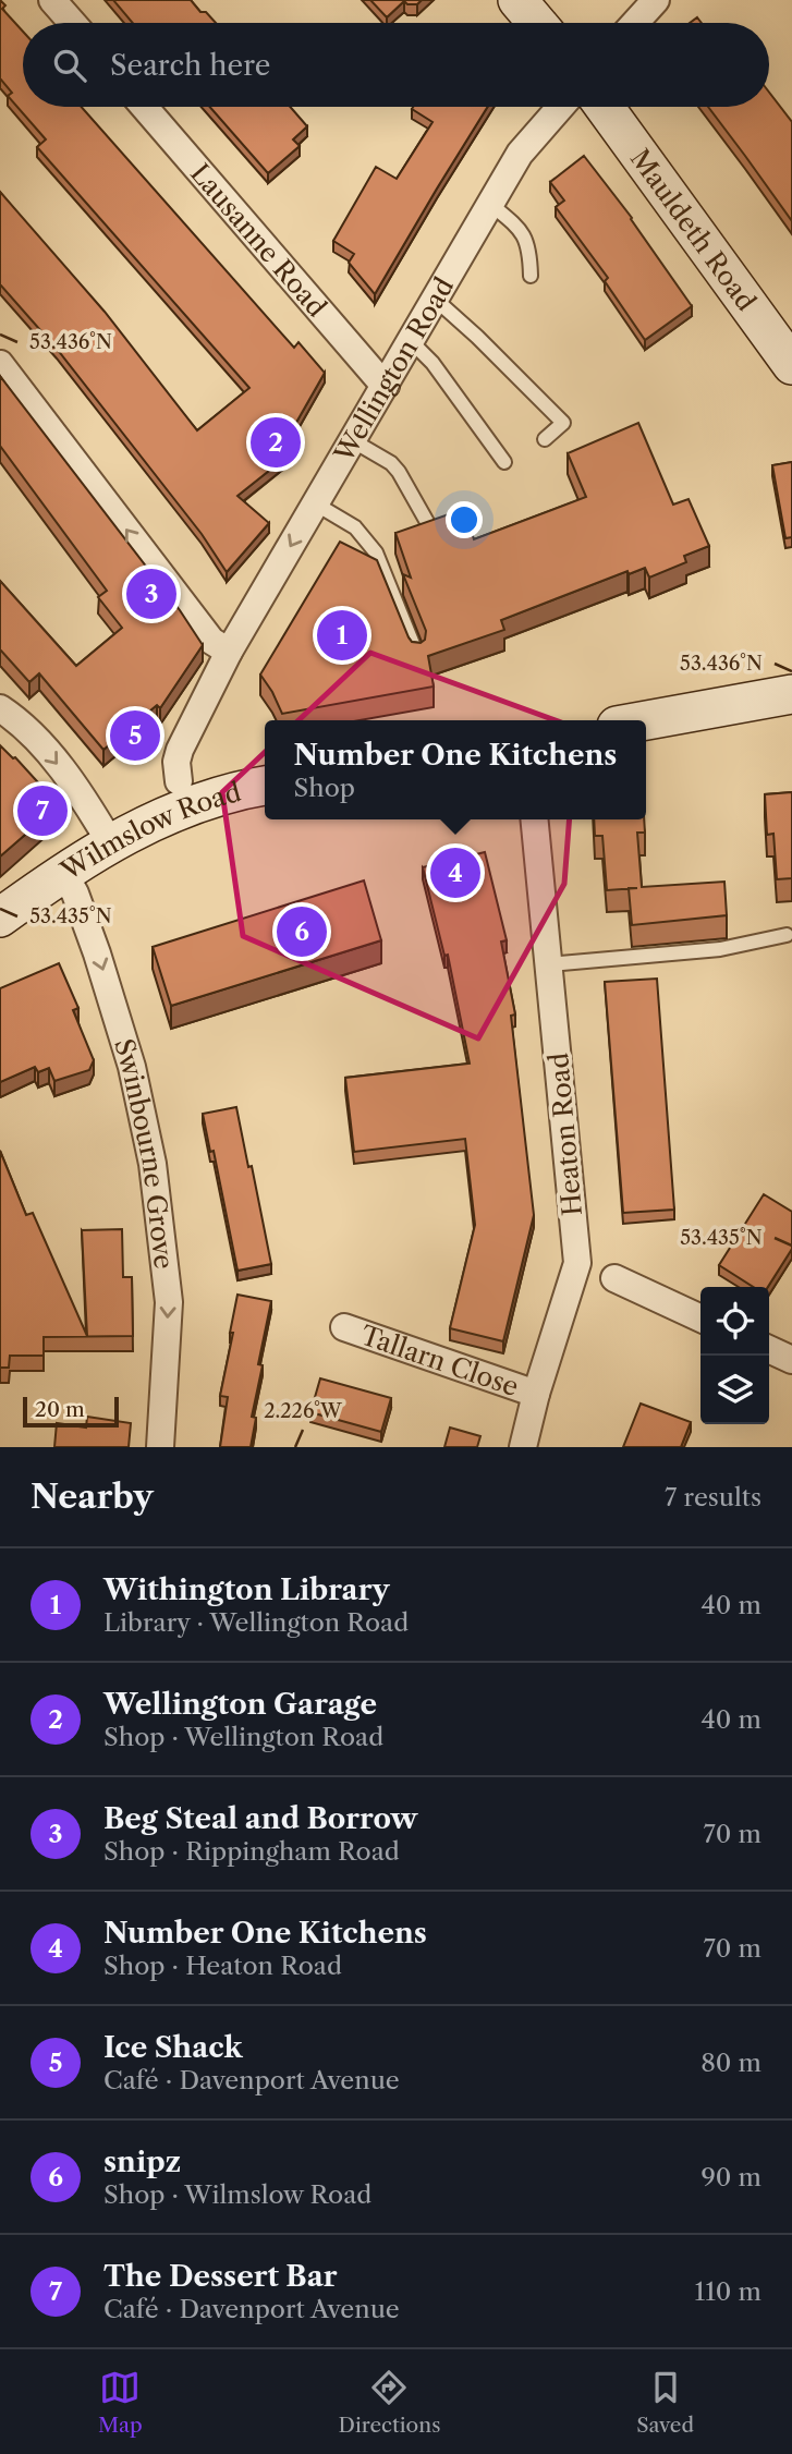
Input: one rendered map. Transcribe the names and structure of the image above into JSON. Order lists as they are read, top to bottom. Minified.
{"streets":{"main road":["Mauldeth Road","Wilmslow Road"],"street":["Lausanne Road","Wellington Road","Heaton Road","Swinbourne Grove","Tallarn Close"]},"crossings":[["Lausanne Road","Wellington Road"],["Wilmslow Road","Swinbourne Grove"],["Heaton Road","Tallarn Close"]],"one_way":["Swinbourne Grove"],"scale_bar":"20 m","page":{"search":"Search here","pins":["2","3","1","5","7","4","6"],"popup":["Number One Kitchens","Shop"],"scale":"20 m","heading":["Nearby","7 results"],"list":[{"mark":"1","name":"Withington Library","note":"Library · Wellington Road","value":"40 m"},{"mark":"2","name":"Wellington Garage","note":"Shop · Wellington Road","value":"40 m"},{"mark":"3","name":"Beg Steal and Borrow","note":"Shop · Rippingham Road","value":"70 m"},{"mark":"4","name":"Number One Kitchens","note":"Shop · Heaton Road","value":"70 m"},{"mark":"5","name":"Ice Shack","note":"Café · Davenport Avenue","value":"80 m"},{"mark":"6","name":"snipz","note":"Shop · Wilmslow Road","value":"90 m"},{"mark":"7","name":"The Dessert Bar","note":"Café · Davenport Avenue","value":"110 m"}],"nav":["Map","Directions","Saved"]},"coordinates":["53.436°N","53.435°N","2.226°W"]}
